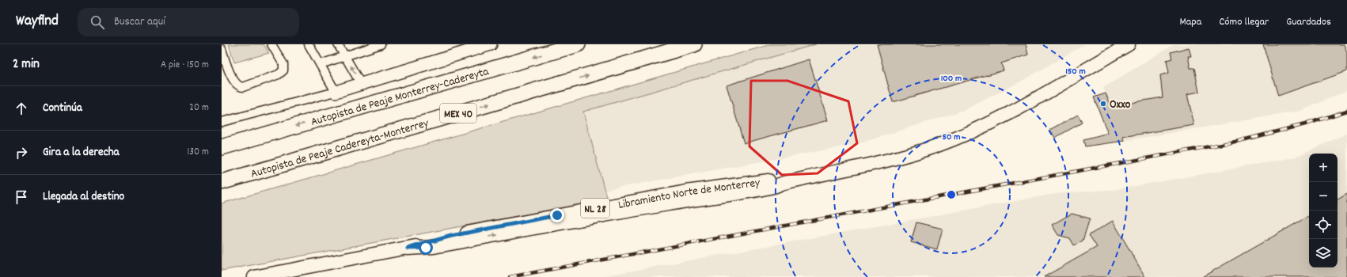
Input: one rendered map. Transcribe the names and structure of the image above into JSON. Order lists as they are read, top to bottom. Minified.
{"streets":{"highway":["Autopista de Peaje Monterrey-Cadereyta","MEX 40","Autopista de Peaje Cadereyta-Monterrey"],"main road":["Libramiento Norte de Monterrey","NL 28"]},"one_way":["Autopista de Peaje Monterrey-Cadereyta","Autopista de Peaje Cadereyta-Monterrey"],"places":["Oxxo"],"page":{"header":"Wayfind","search":"Buscar aquí","nav":["Mapa","Cómo llegar","Guardados"],"heading":["2 min","A pie · 150 m"],"list":[["Continúa","20 m"],["Gira a la derecha","130 m"],"Llegada al destino"],"map_buttons":["+","−"]},"rings":["150 m","100 m","50 m"]}
